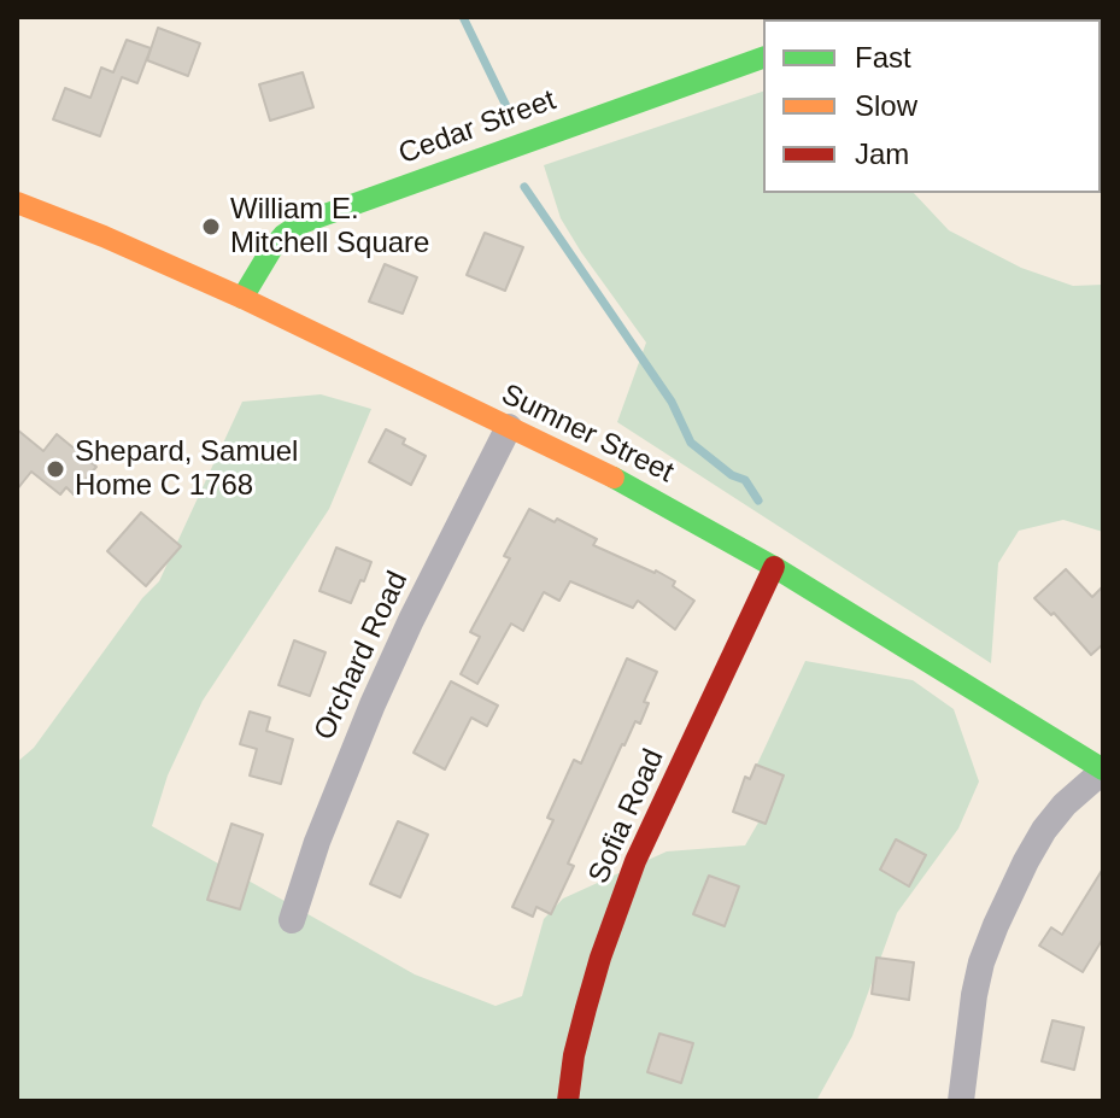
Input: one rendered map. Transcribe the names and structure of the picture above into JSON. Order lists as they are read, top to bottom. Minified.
{"streets":{"main road":["Cedar Street","Sumner Street","Sofia Road"],"street":["Orchard Road"]},"crossings":[["Cedar Street","Sumner Street"],["Sumner Street","Orchard Road"],["Sumner Street","Sofia Road"]],"places":["William E. Mitchell Square","Shepard, Samuel Home C 1768"],"legend":["Fast","Slow","Jam"]}
